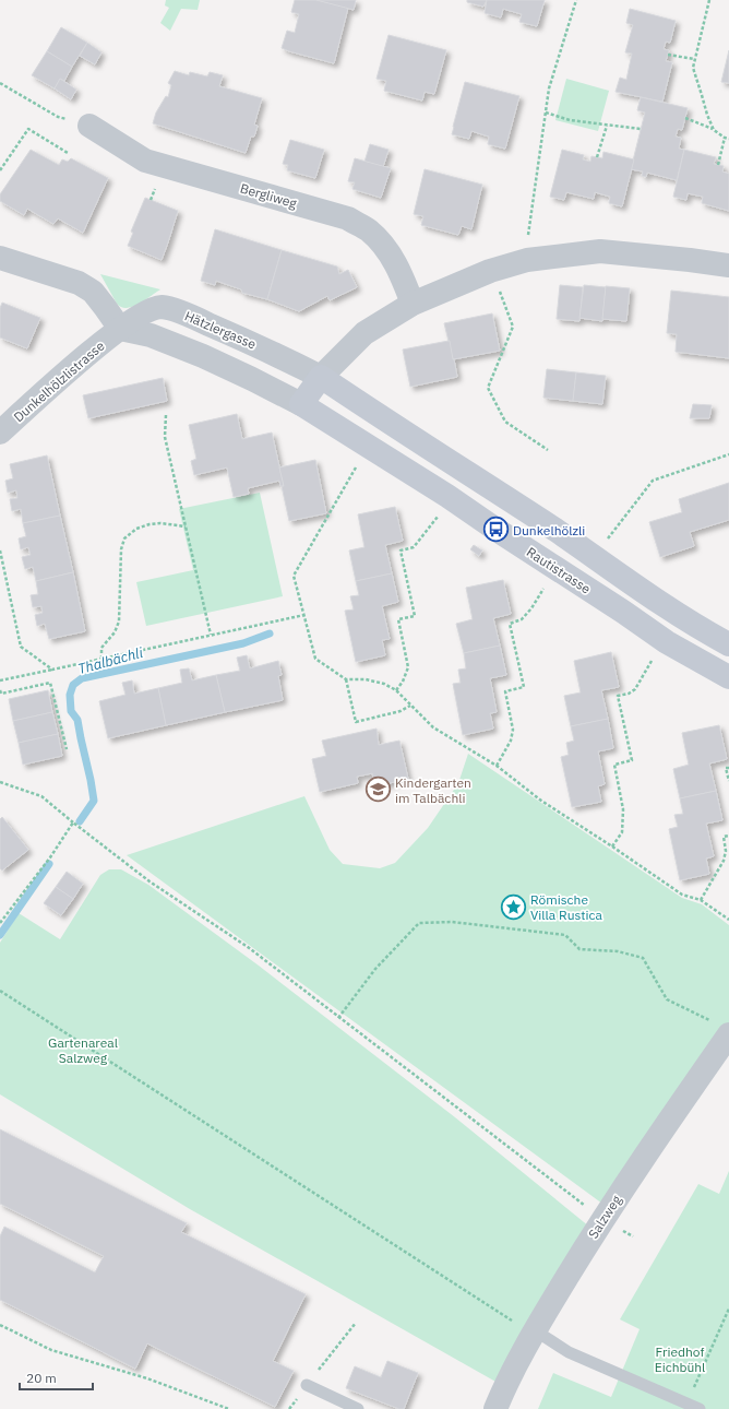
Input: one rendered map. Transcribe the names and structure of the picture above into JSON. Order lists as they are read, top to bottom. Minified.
{"streets":{"street":["Bergliweg","Hätzlergasse","Dunkelhölzlistrasse","Rautistrasse","Salzweg"]},"crossings":[["Hätzlergasse","Dunkelhölzlistrasse"]],"water":["Thalbächli"],"parks":["Gartenareal Salzweg","Friedhof Eichbühl"],"places":{"bus stop":["Dunkelhölzli"],"school or university":["Kindergarten im Talbächli"],"place":["Römische Villa Rustica"]},"scale_bar":"20 m"}
